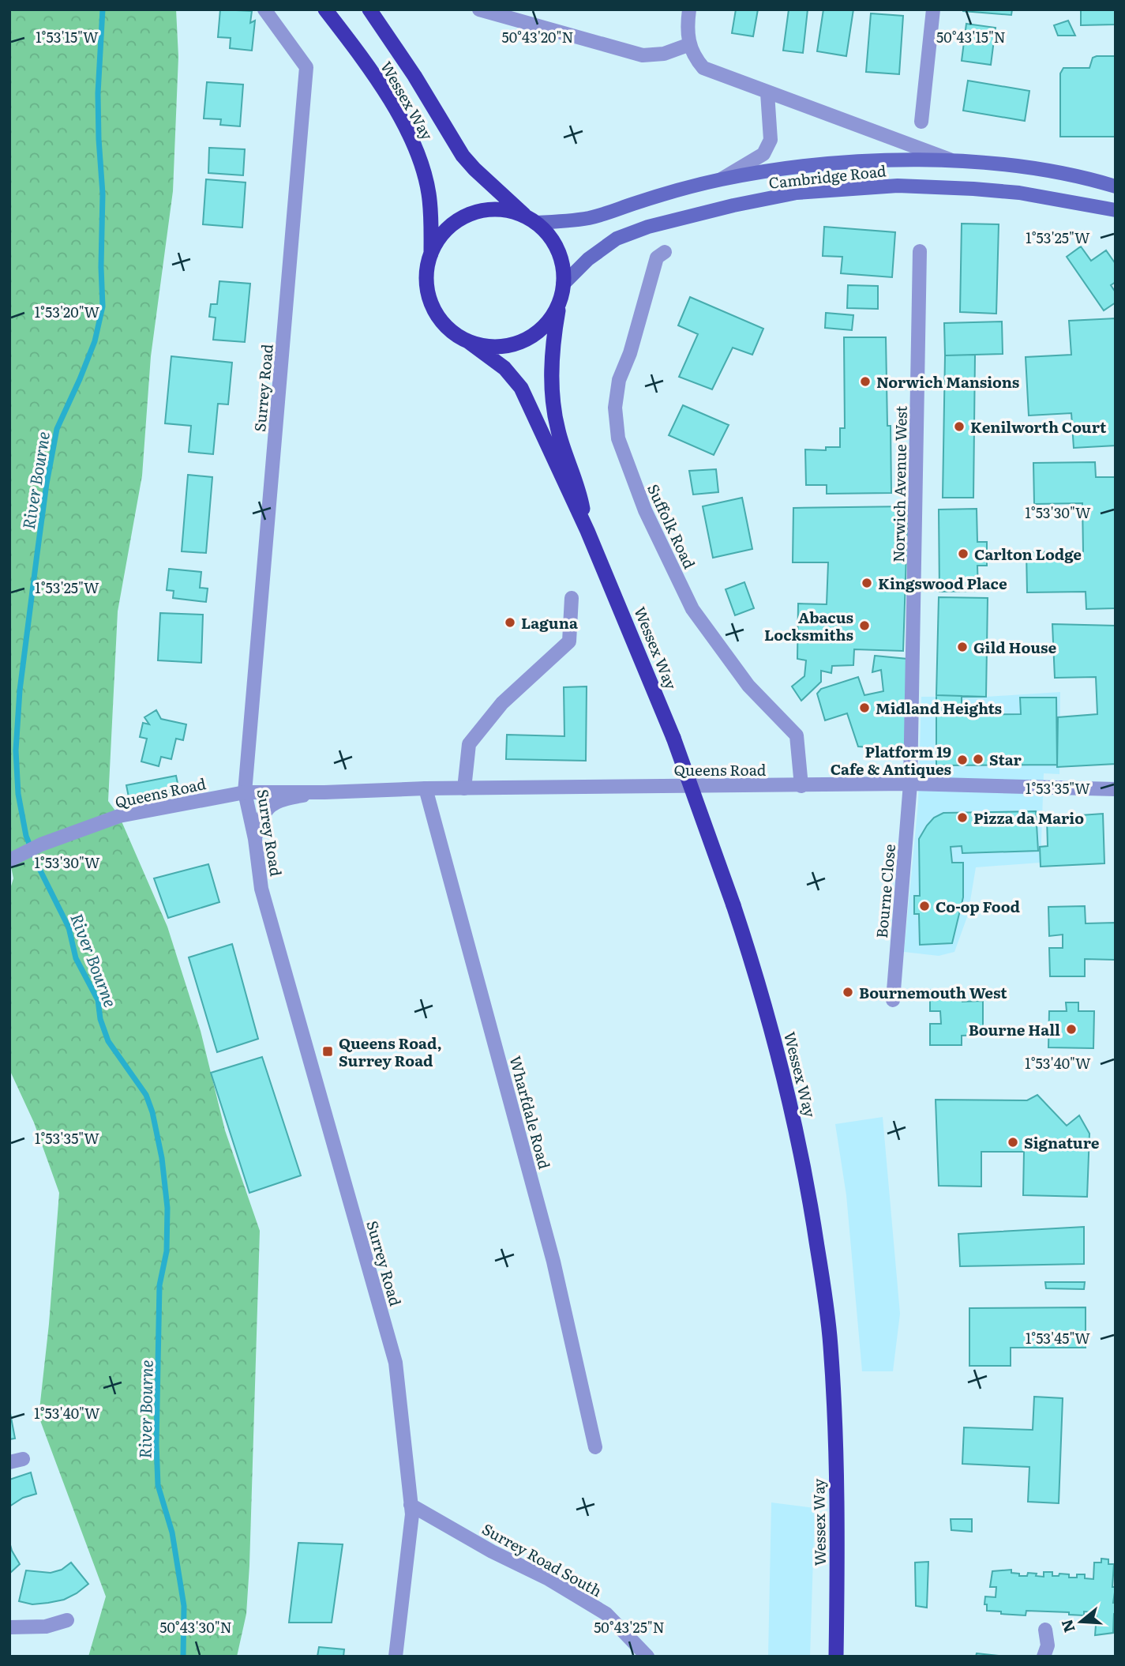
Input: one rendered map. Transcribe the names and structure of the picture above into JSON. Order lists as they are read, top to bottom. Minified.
{"streets":{"highway":["Wessex Way"],"main road":["Cambridge Road"],"street":["Surrey Road","Norwich Avenue West","Suffolk Road","Queens Road","Bourne Close","Wharfdale Road","Surrey Road South"]},"crossings":[["Wessex Way","Cambridge Road"],["Surrey Road","Queens Road"],["Surrey Road","Surrey Road South"],["Norwich Avenue West","Queens Road"],["Norwich Avenue West","Bourne Close"],["Suffolk Road","Queens Road"],["Queens Road","Bourne Close"],["Queens Road","Wharfdale Road"]],"water":["River Bourne"],"places":{"other":["Norwich Mansions","Kenilworth Court","Carlton Lodge","Kingswood Place","Laguna","Abacus Locksmiths","Gild House","Midland Heights","Star","Platform 19 Cafe & Antiques","Pizza da Mario","Co-op Food","Bournemouth West","Bourne Hall","Signature"],"transit":["Queens Road, Surrey Road"]},"north":"left","coordinates":["1°53'15\"W","50°43'20\"N","50°43'15\"N","1°53'25\"W","1°53'20\"W","1°53'30\"W","1°53'35\"W","1°53'40\"W","1°53'45\"W","50°43'30\"N","50°43'25\"N"]}
